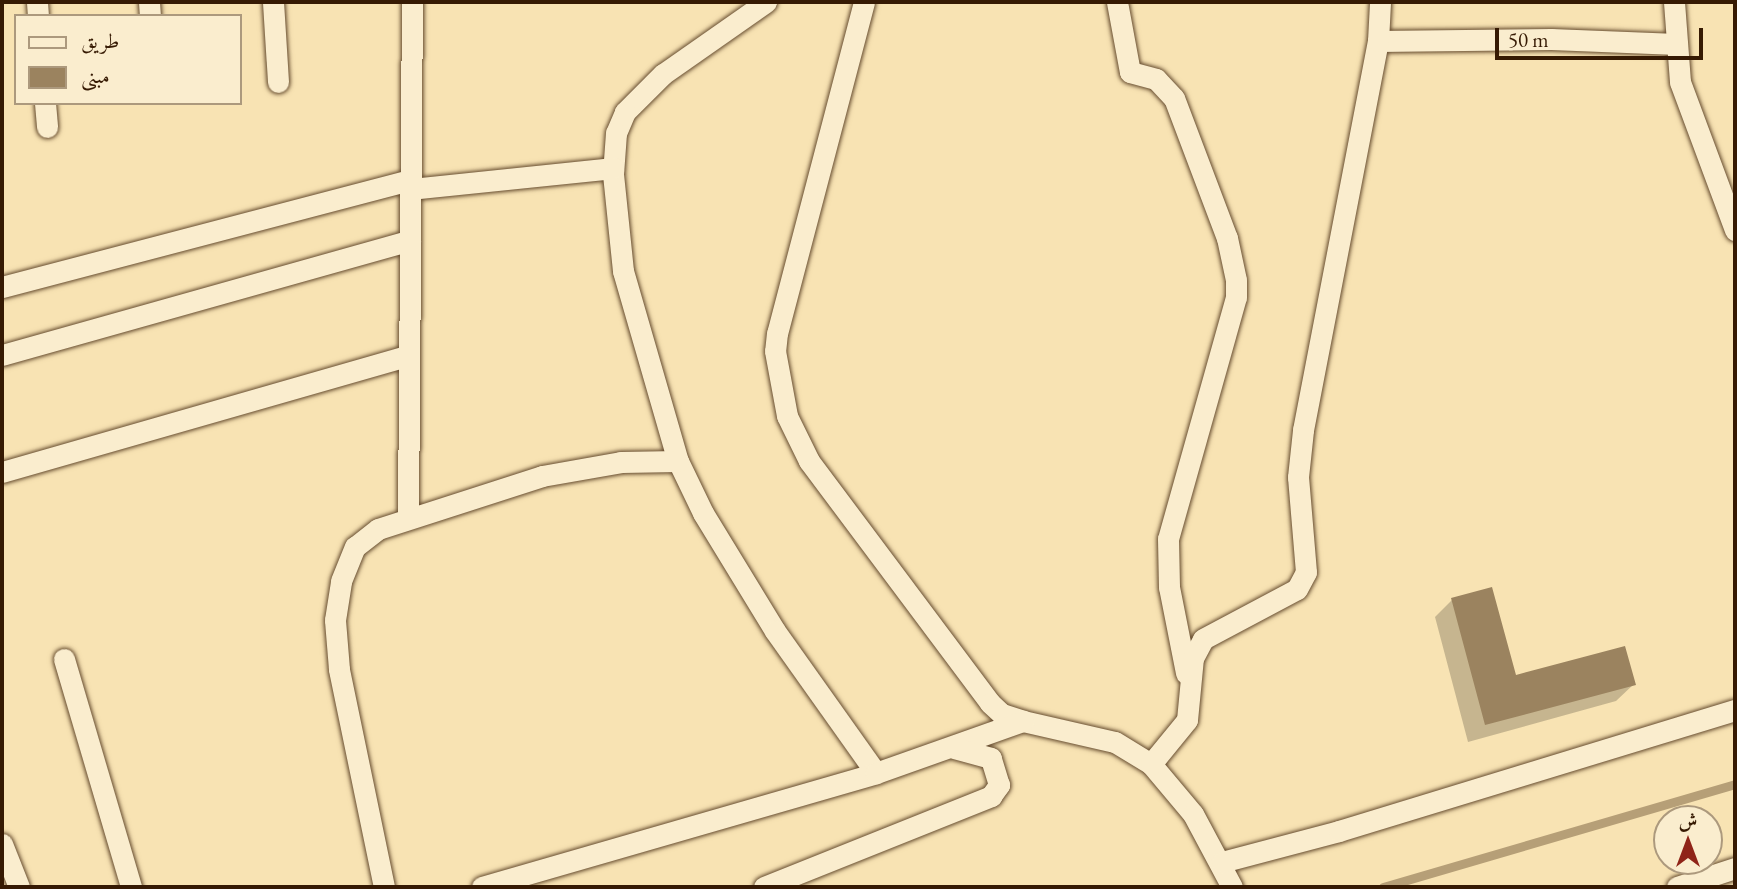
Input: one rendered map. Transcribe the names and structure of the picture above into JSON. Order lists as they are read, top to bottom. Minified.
{"legend":["طريق","مبنى"],"scale_bar":"50 m","north":"top"}
